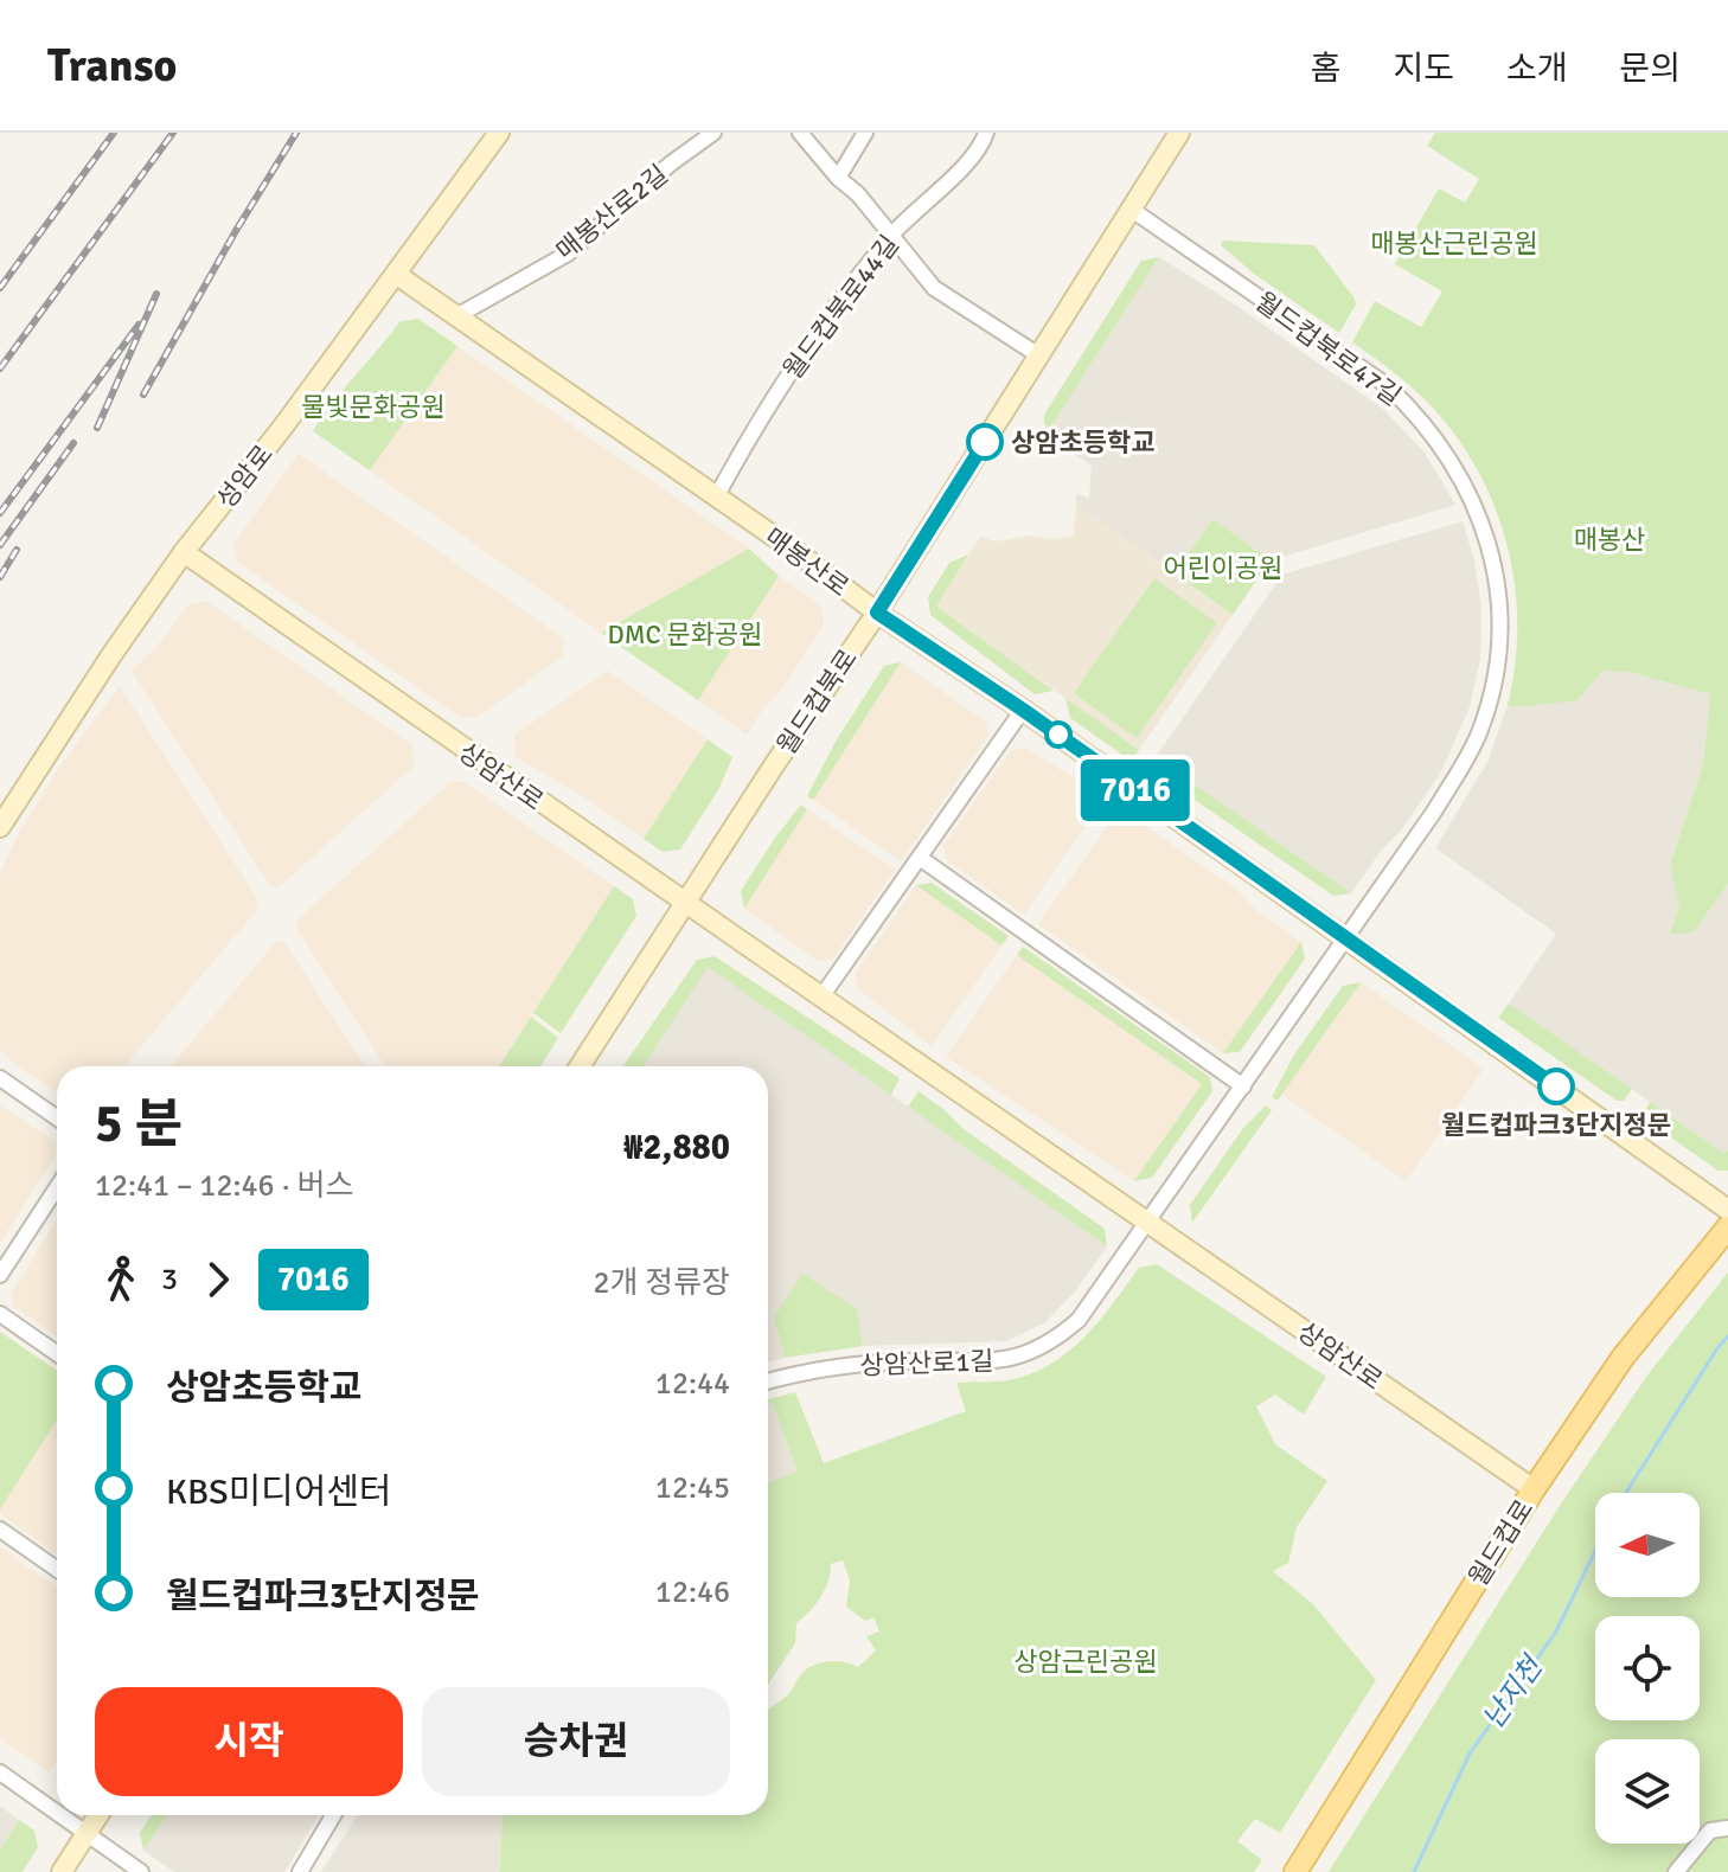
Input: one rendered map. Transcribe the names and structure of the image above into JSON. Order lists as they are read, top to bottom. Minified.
{"streets":{"main road":["성암로","매봉산로","월드컵북로","상암산로","월드컵로"],"street":["매봉산로2길","월드컵북로44길","월드컵북로47길","상암산로1길"]},"crossings":[["매봉산로2길","매봉산로"],["월드컵북로44길","매봉산로"],["월드컵북로47길","매봉산로"],["월드컵북로47길","월드컵북로"],["성암로","매봉산로"],["성암로","상암산로"],["매봉산로","월드컵북로"],["월드컵북로","상암산로"],["상암산로","상암산로1길"],["상암산로","월드컵로"]],"water":["난지천"],"parks":["매봉산근린공원","물빛문화공원","매봉산","어린이공원","DMC 문화공원","상암근린공원"],"places":["상암초등학교","월드컵파크3단지정문"],"lines":["bus line 7016"],"north":"left","page":{"header":"Transo","nav":["홈","지도","소개","문의"],"on_map":"7016","heading":["5 분","12:41 – 12:46 · 버스","₩2,880"],"legs":["3","7016","2개 정류장"],"list":[{"name":"상암초등학교","value":"12:44"},{"name":"KBS미디어센터","value":"12:45"},{"name":"월드컵파크3단지정문","value":"12:46"}],"buttons":["시작","승차권"]}}
